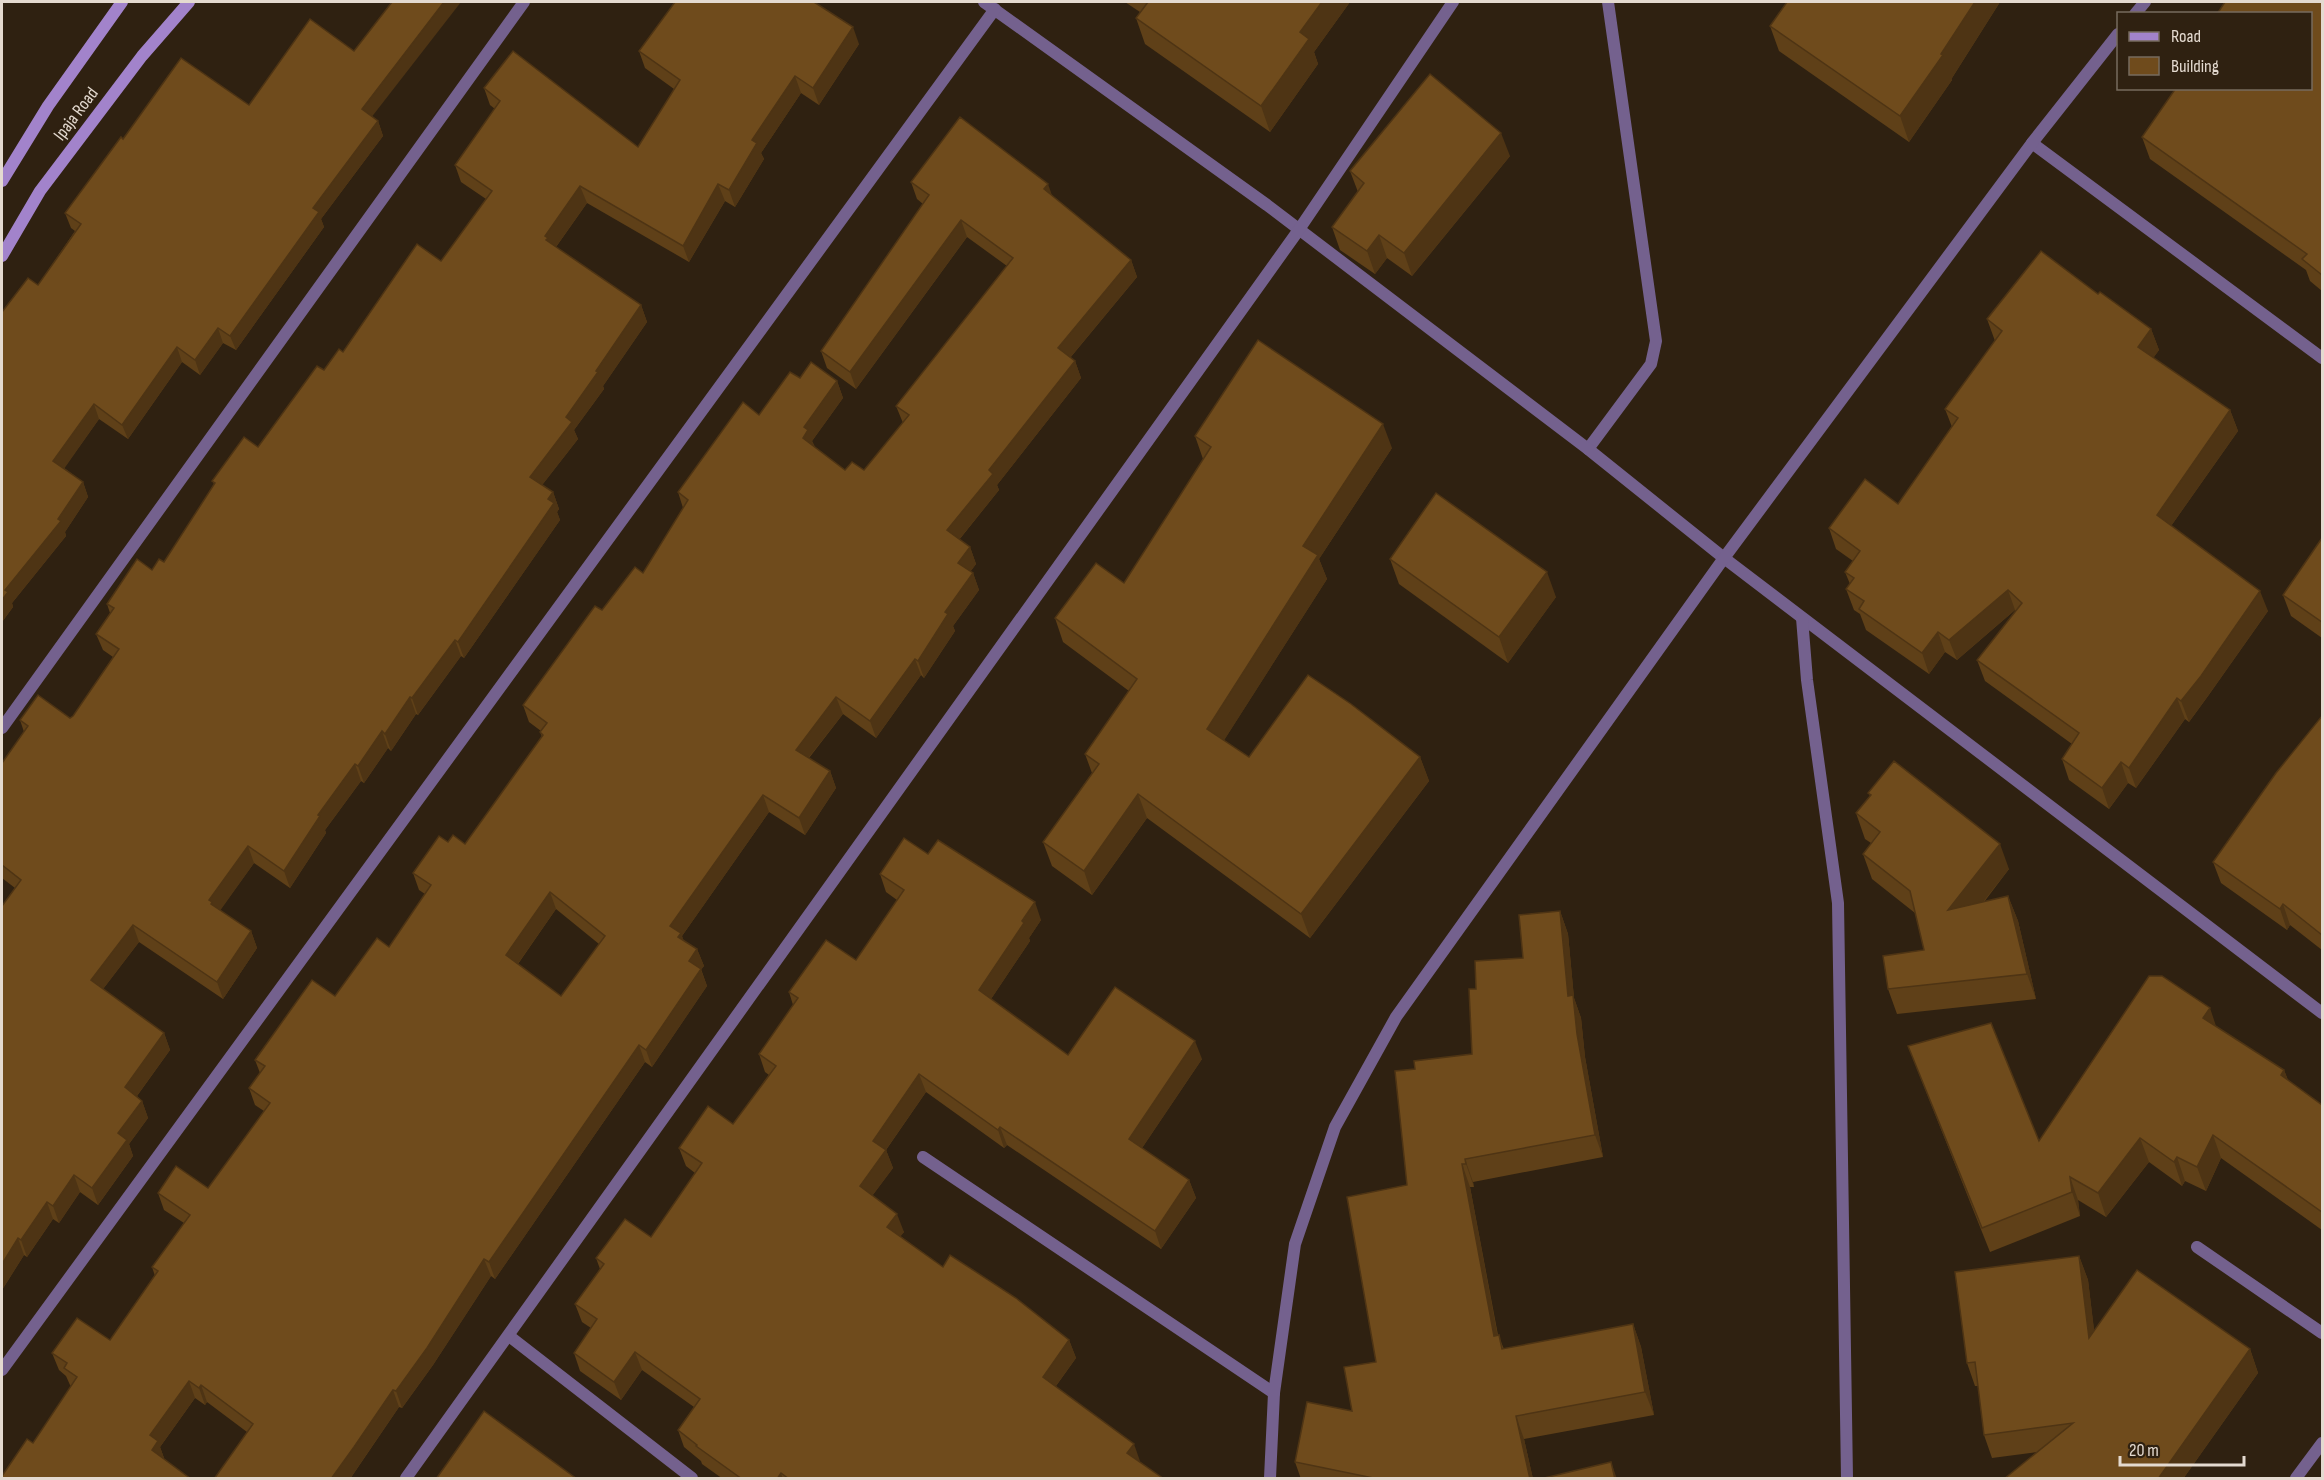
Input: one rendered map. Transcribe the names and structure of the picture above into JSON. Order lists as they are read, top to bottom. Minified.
{"streets":{"main road":["Ipaja Road"]},"legend":["Road","Building"],"scale_bar":"20 m"}
